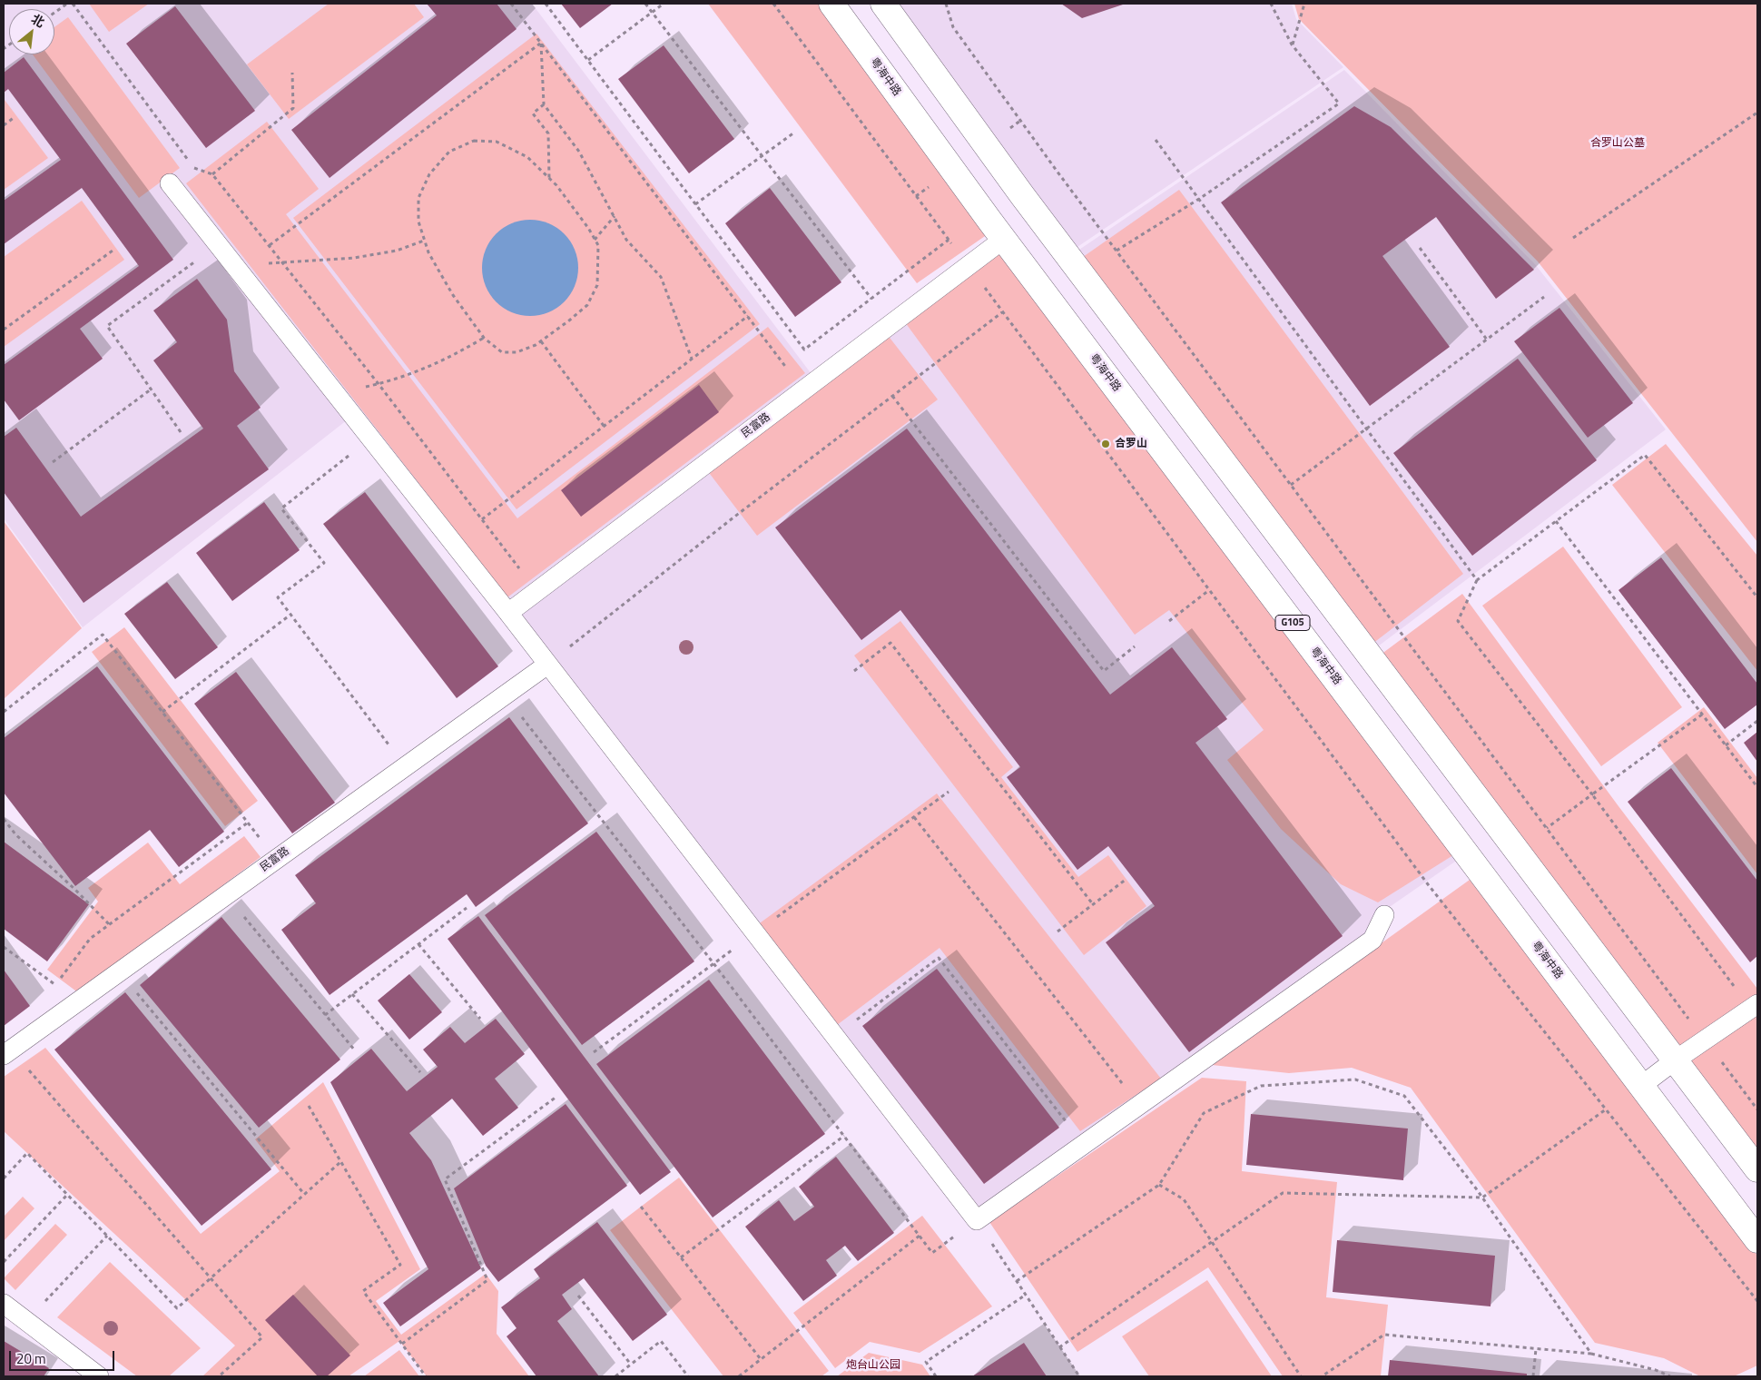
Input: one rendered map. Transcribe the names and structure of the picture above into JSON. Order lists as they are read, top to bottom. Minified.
{"streets":{"highway":["粤海中路","G105"],"lane":["民富路"]},"crossings":[["粤海中路","民富路"]],"parks":["合罗山公墓","炮台山公园"],"places":["合罗山"],"scale_bar":"20 m","north":"top right"}
